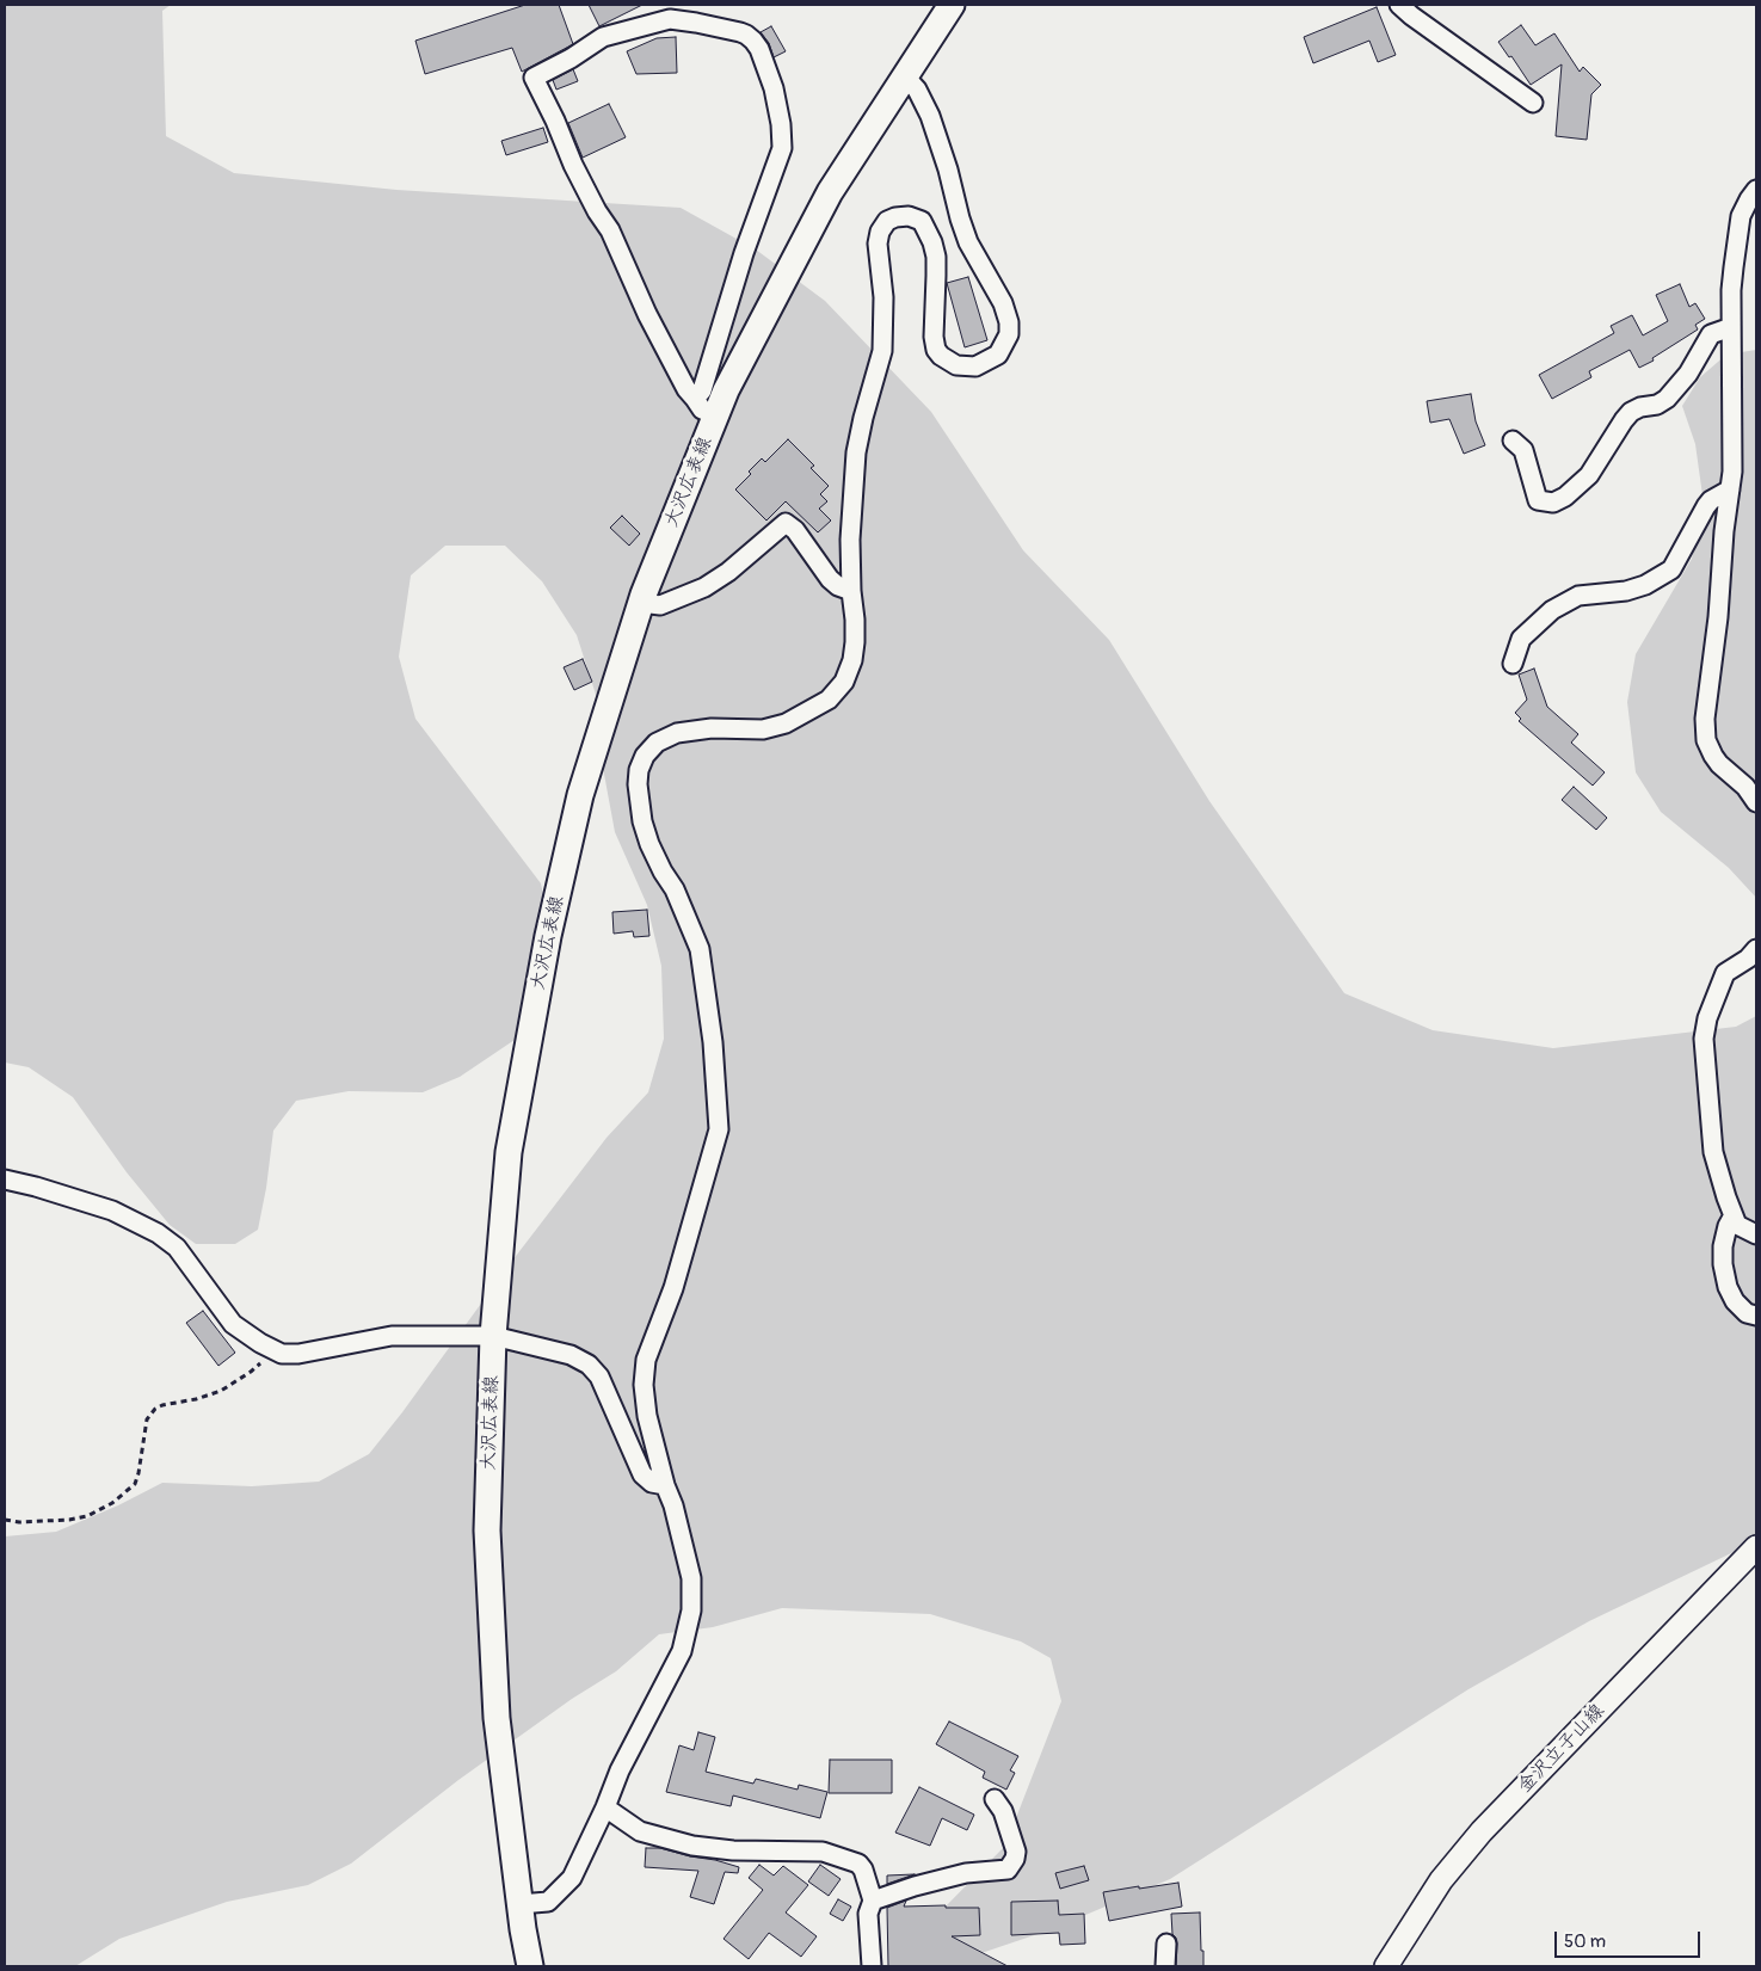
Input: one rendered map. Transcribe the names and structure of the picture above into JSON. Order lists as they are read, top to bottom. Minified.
{"streets":{"main road":["大沢広表線"],"street":["金沢立子山線"]},"scale_bar":"50 m"}
